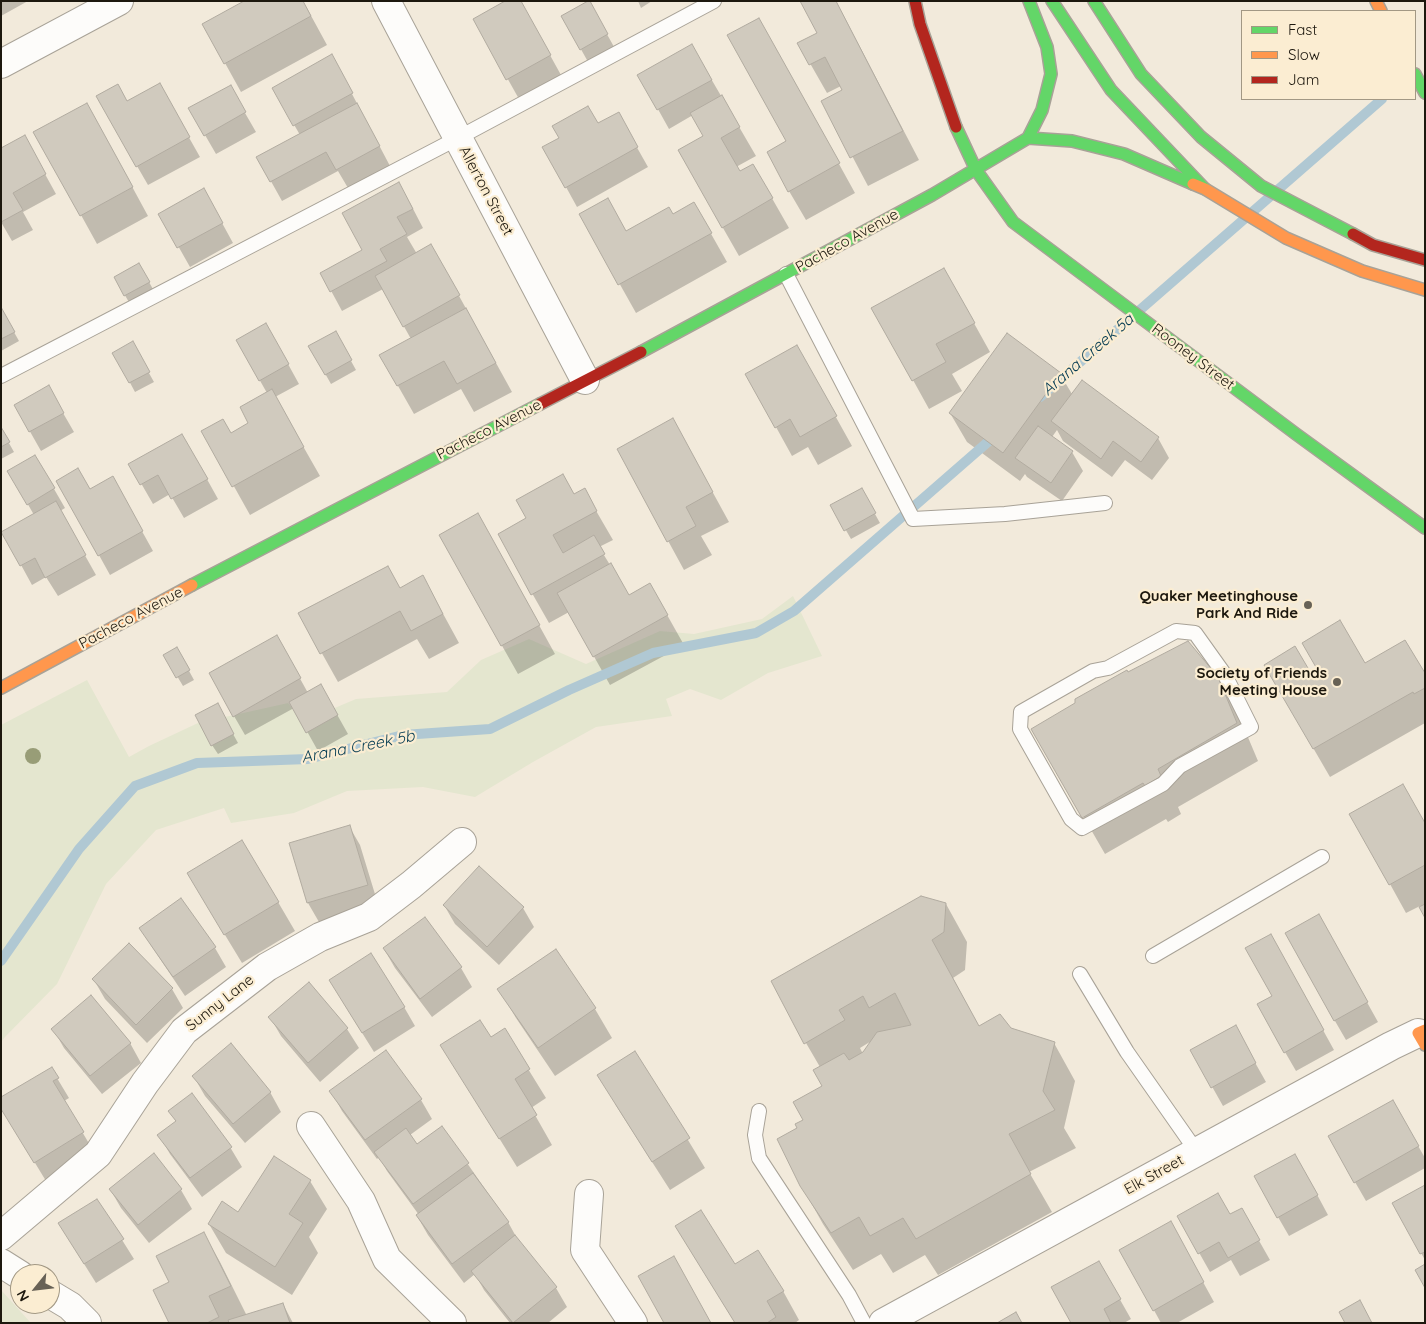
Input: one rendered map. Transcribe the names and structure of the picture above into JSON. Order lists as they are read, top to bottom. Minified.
{"streets":{"main road":["Pacheco Avenue","Rooney Street"],"street":["Allerton Street","Sunny Lane","Elk Street"]},"crossings":[["Allerton Street","Pacheco Avenue"],["Pacheco Avenue","Rooney Street"]],"water":["Arana Creek 5a","Arana Creek 5b"],"places":["Quaker Meetinghouse Park And Ride","Society of Friends Meeting House"],"legend":["Fast","Slow","Jam"],"north":"bottom left"}
